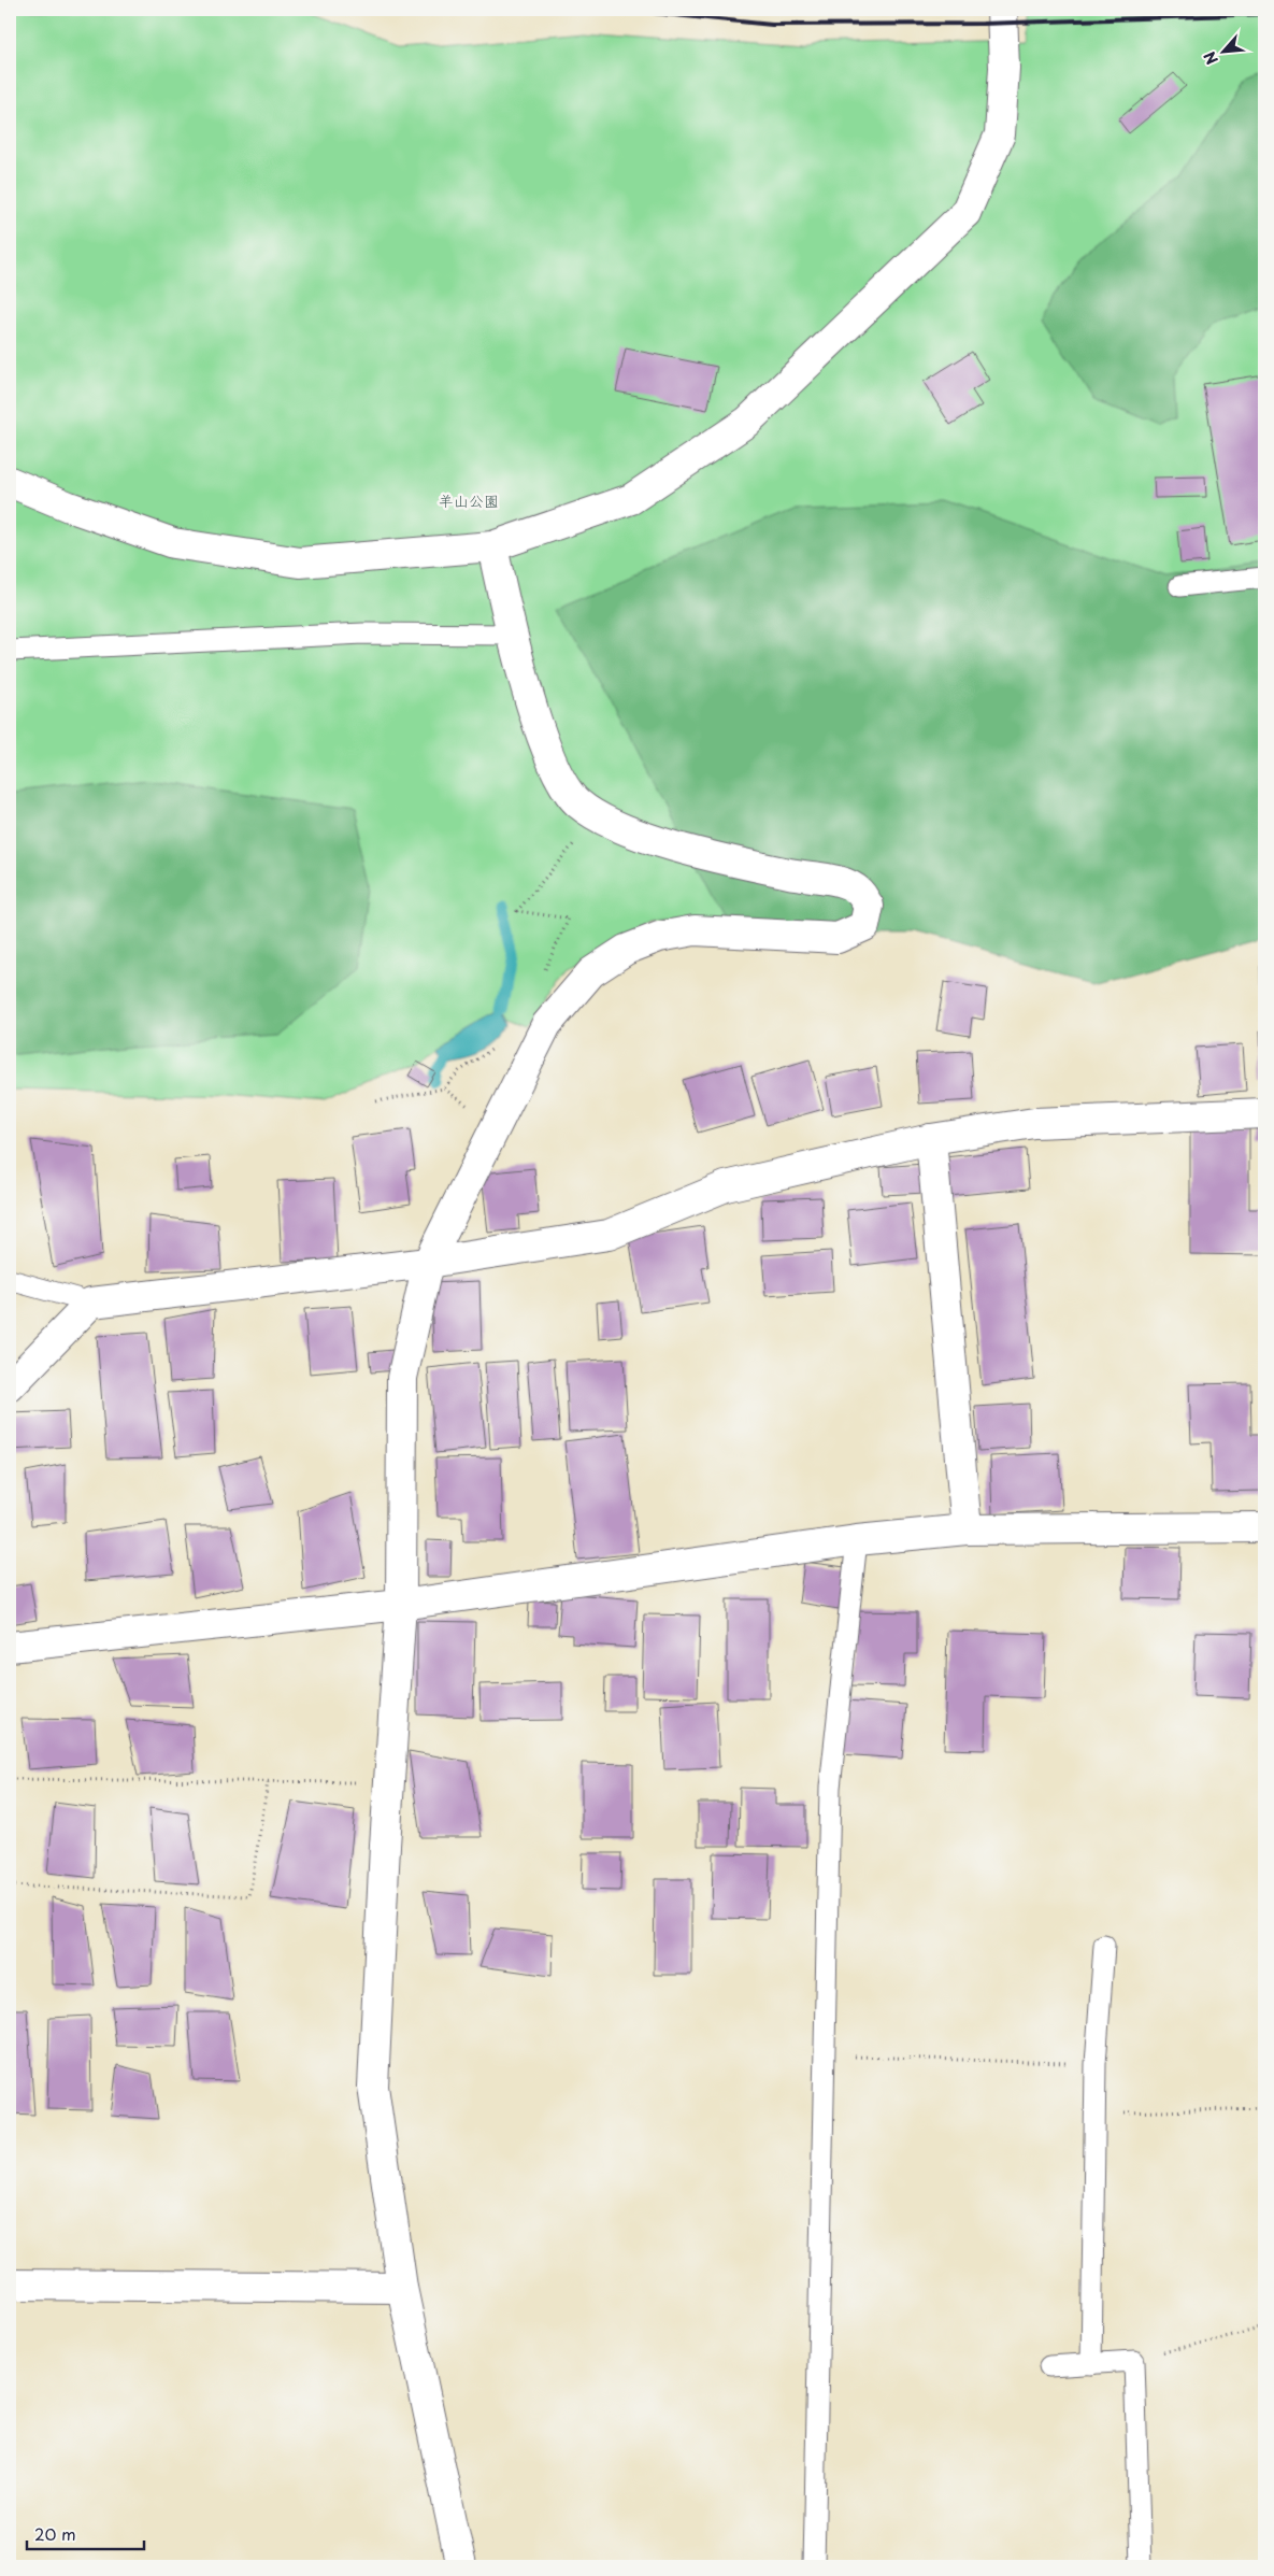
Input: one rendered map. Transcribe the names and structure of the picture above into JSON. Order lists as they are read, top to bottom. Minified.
{"parks":["羊山公園"],"scale_bar":"20 m","north":"bottom left"}
